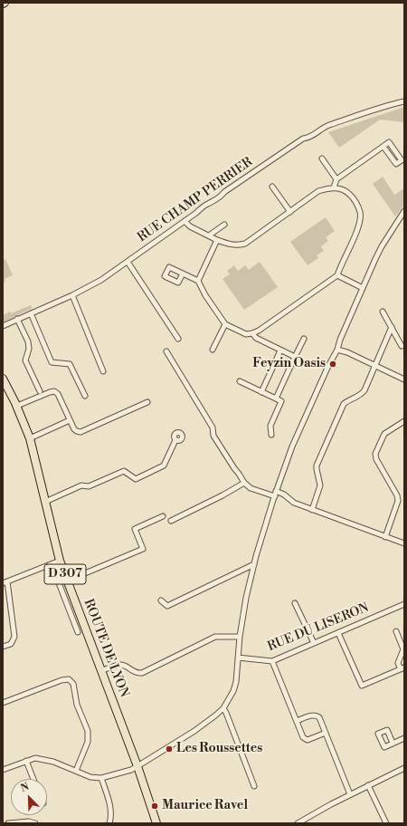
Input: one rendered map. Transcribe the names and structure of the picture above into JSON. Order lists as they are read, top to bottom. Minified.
{"streets":{"main road":["D 307","ROUTE DE LYON"],"street":["RUE CHAMP PERRIER","RUE DU LISERON"]},"places":["Feyzin Oasis","Les Roussettes","Maurice Ravel"],"north":"top left"}
